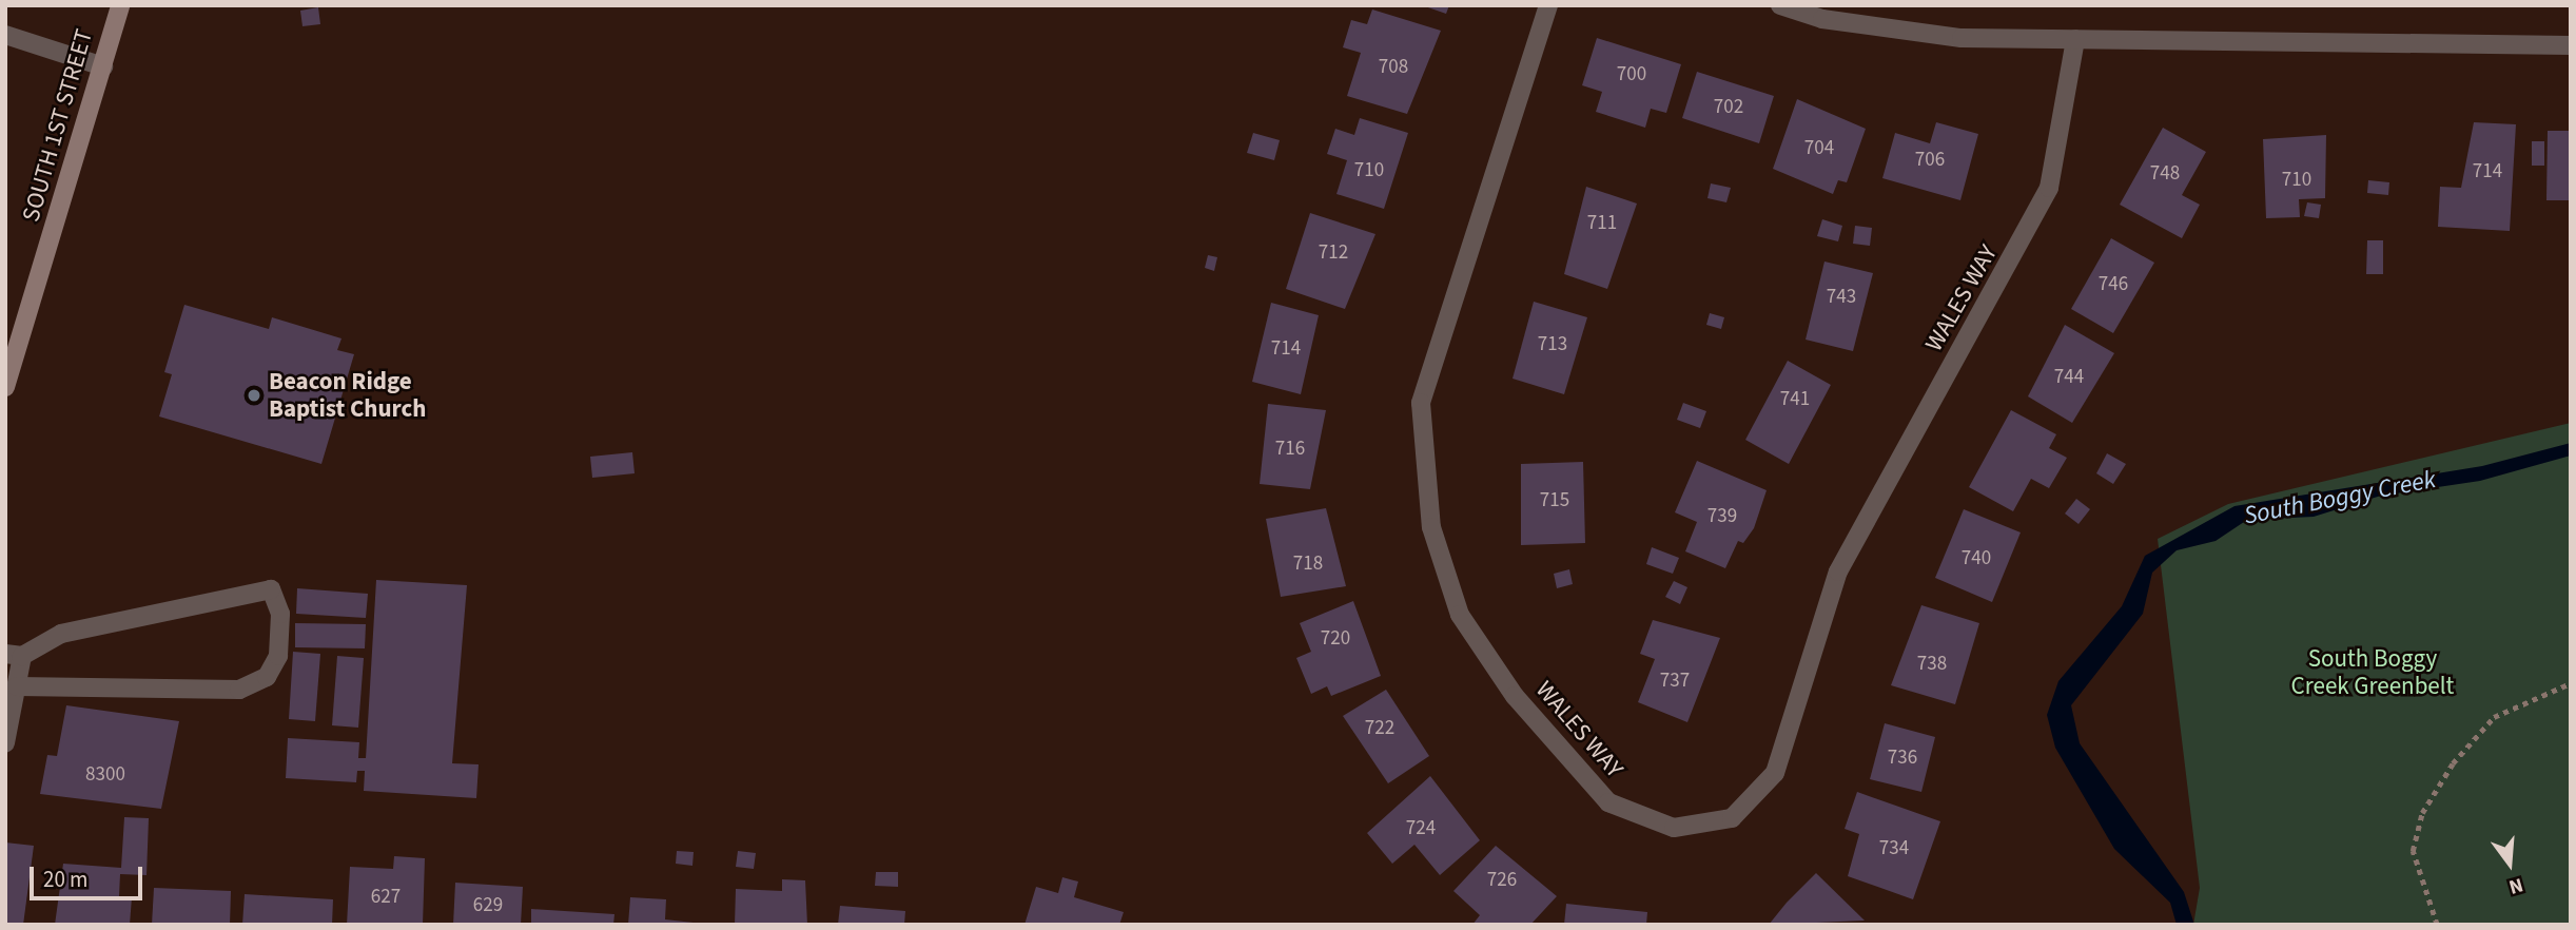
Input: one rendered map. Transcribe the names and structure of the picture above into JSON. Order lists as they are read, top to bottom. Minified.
{"streets":{"main road":["SOUTH 1ST STREET"],"street":["WALES WAY"]},"water":["South Boggy Creek"],"parks":["South Boggy Creek Greenbelt"],"places":["Beacon Ridge Baptist Church"],"house_numbers":["708","700","702","704","706","710","714","748","710","711","712","746","743","713","714","744","741","716","715","739","740","718","720","738","737","722","736","8300","724","734","726","627","629"],"scale_bar":"20 m","north":"bottom"}
